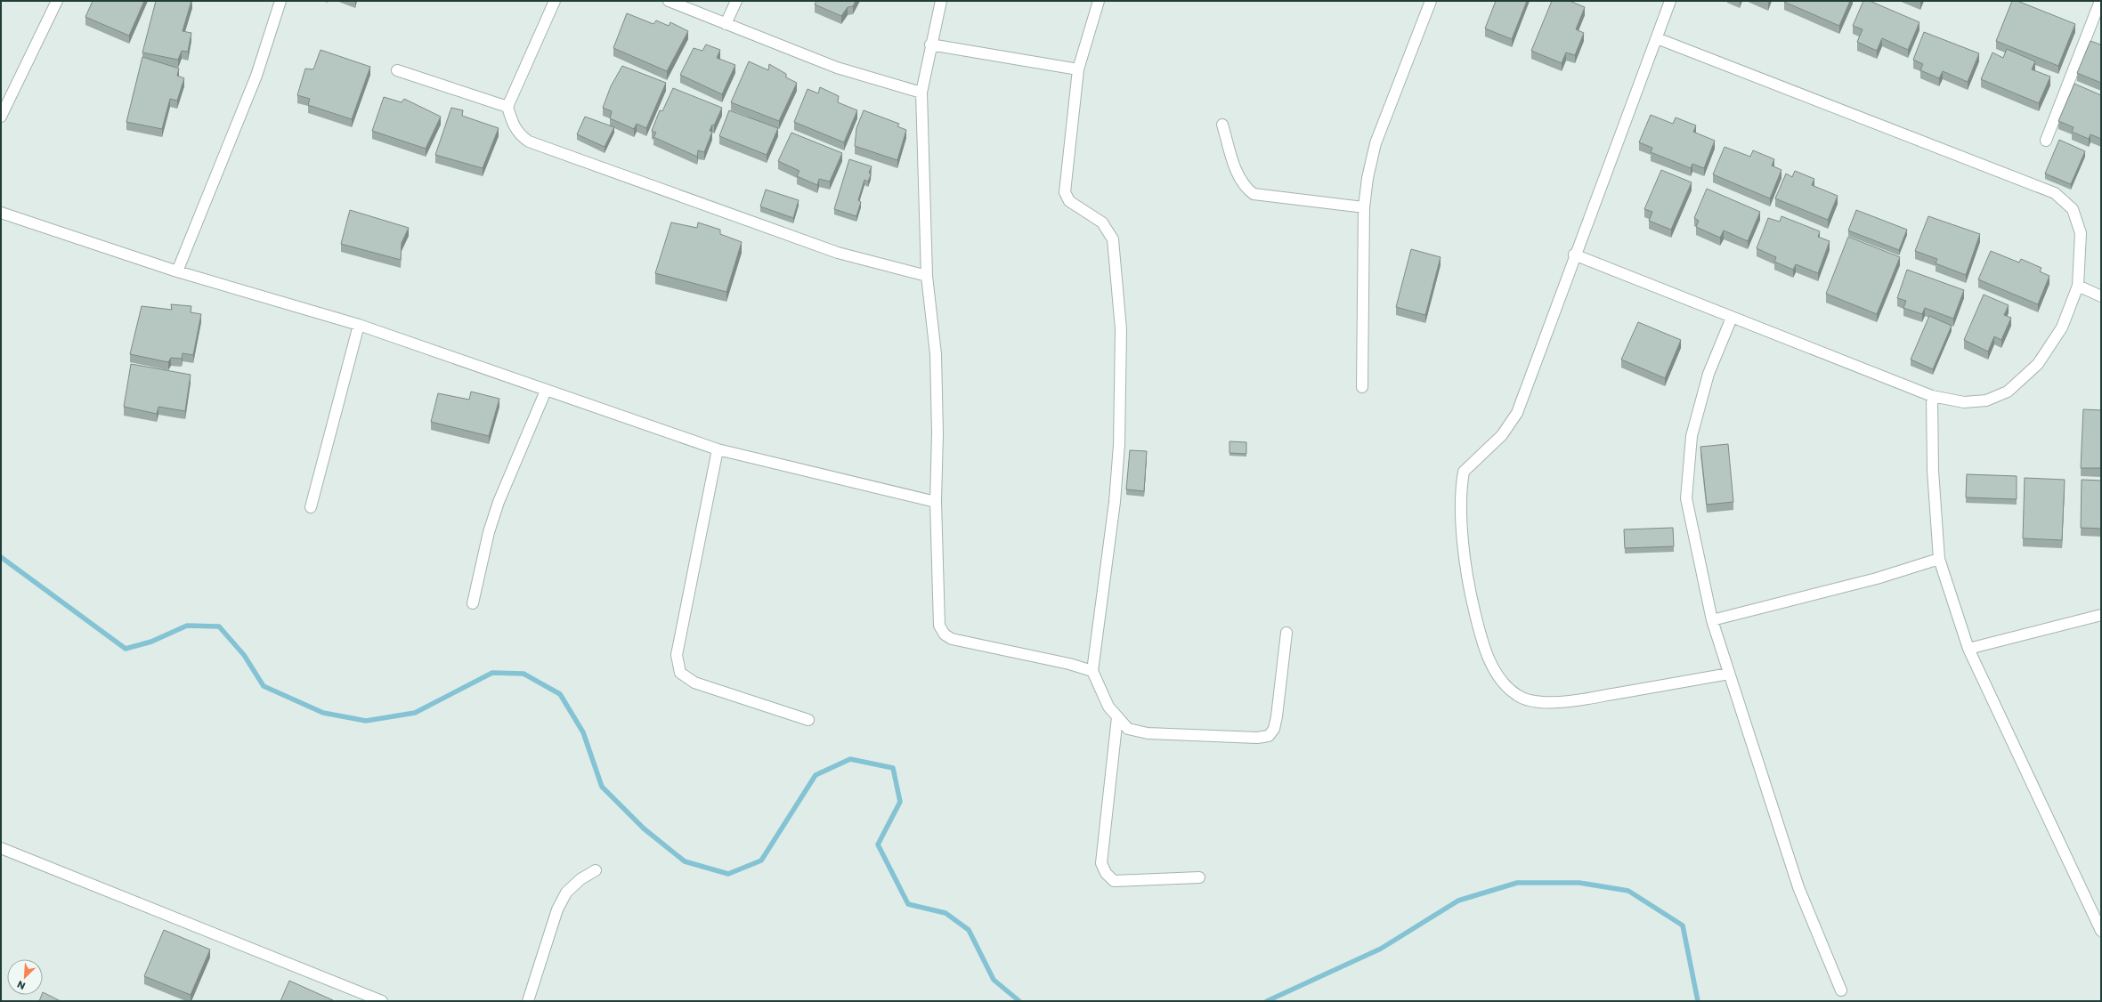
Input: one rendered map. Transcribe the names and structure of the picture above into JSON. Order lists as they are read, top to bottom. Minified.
{"north":"bottom left"}
